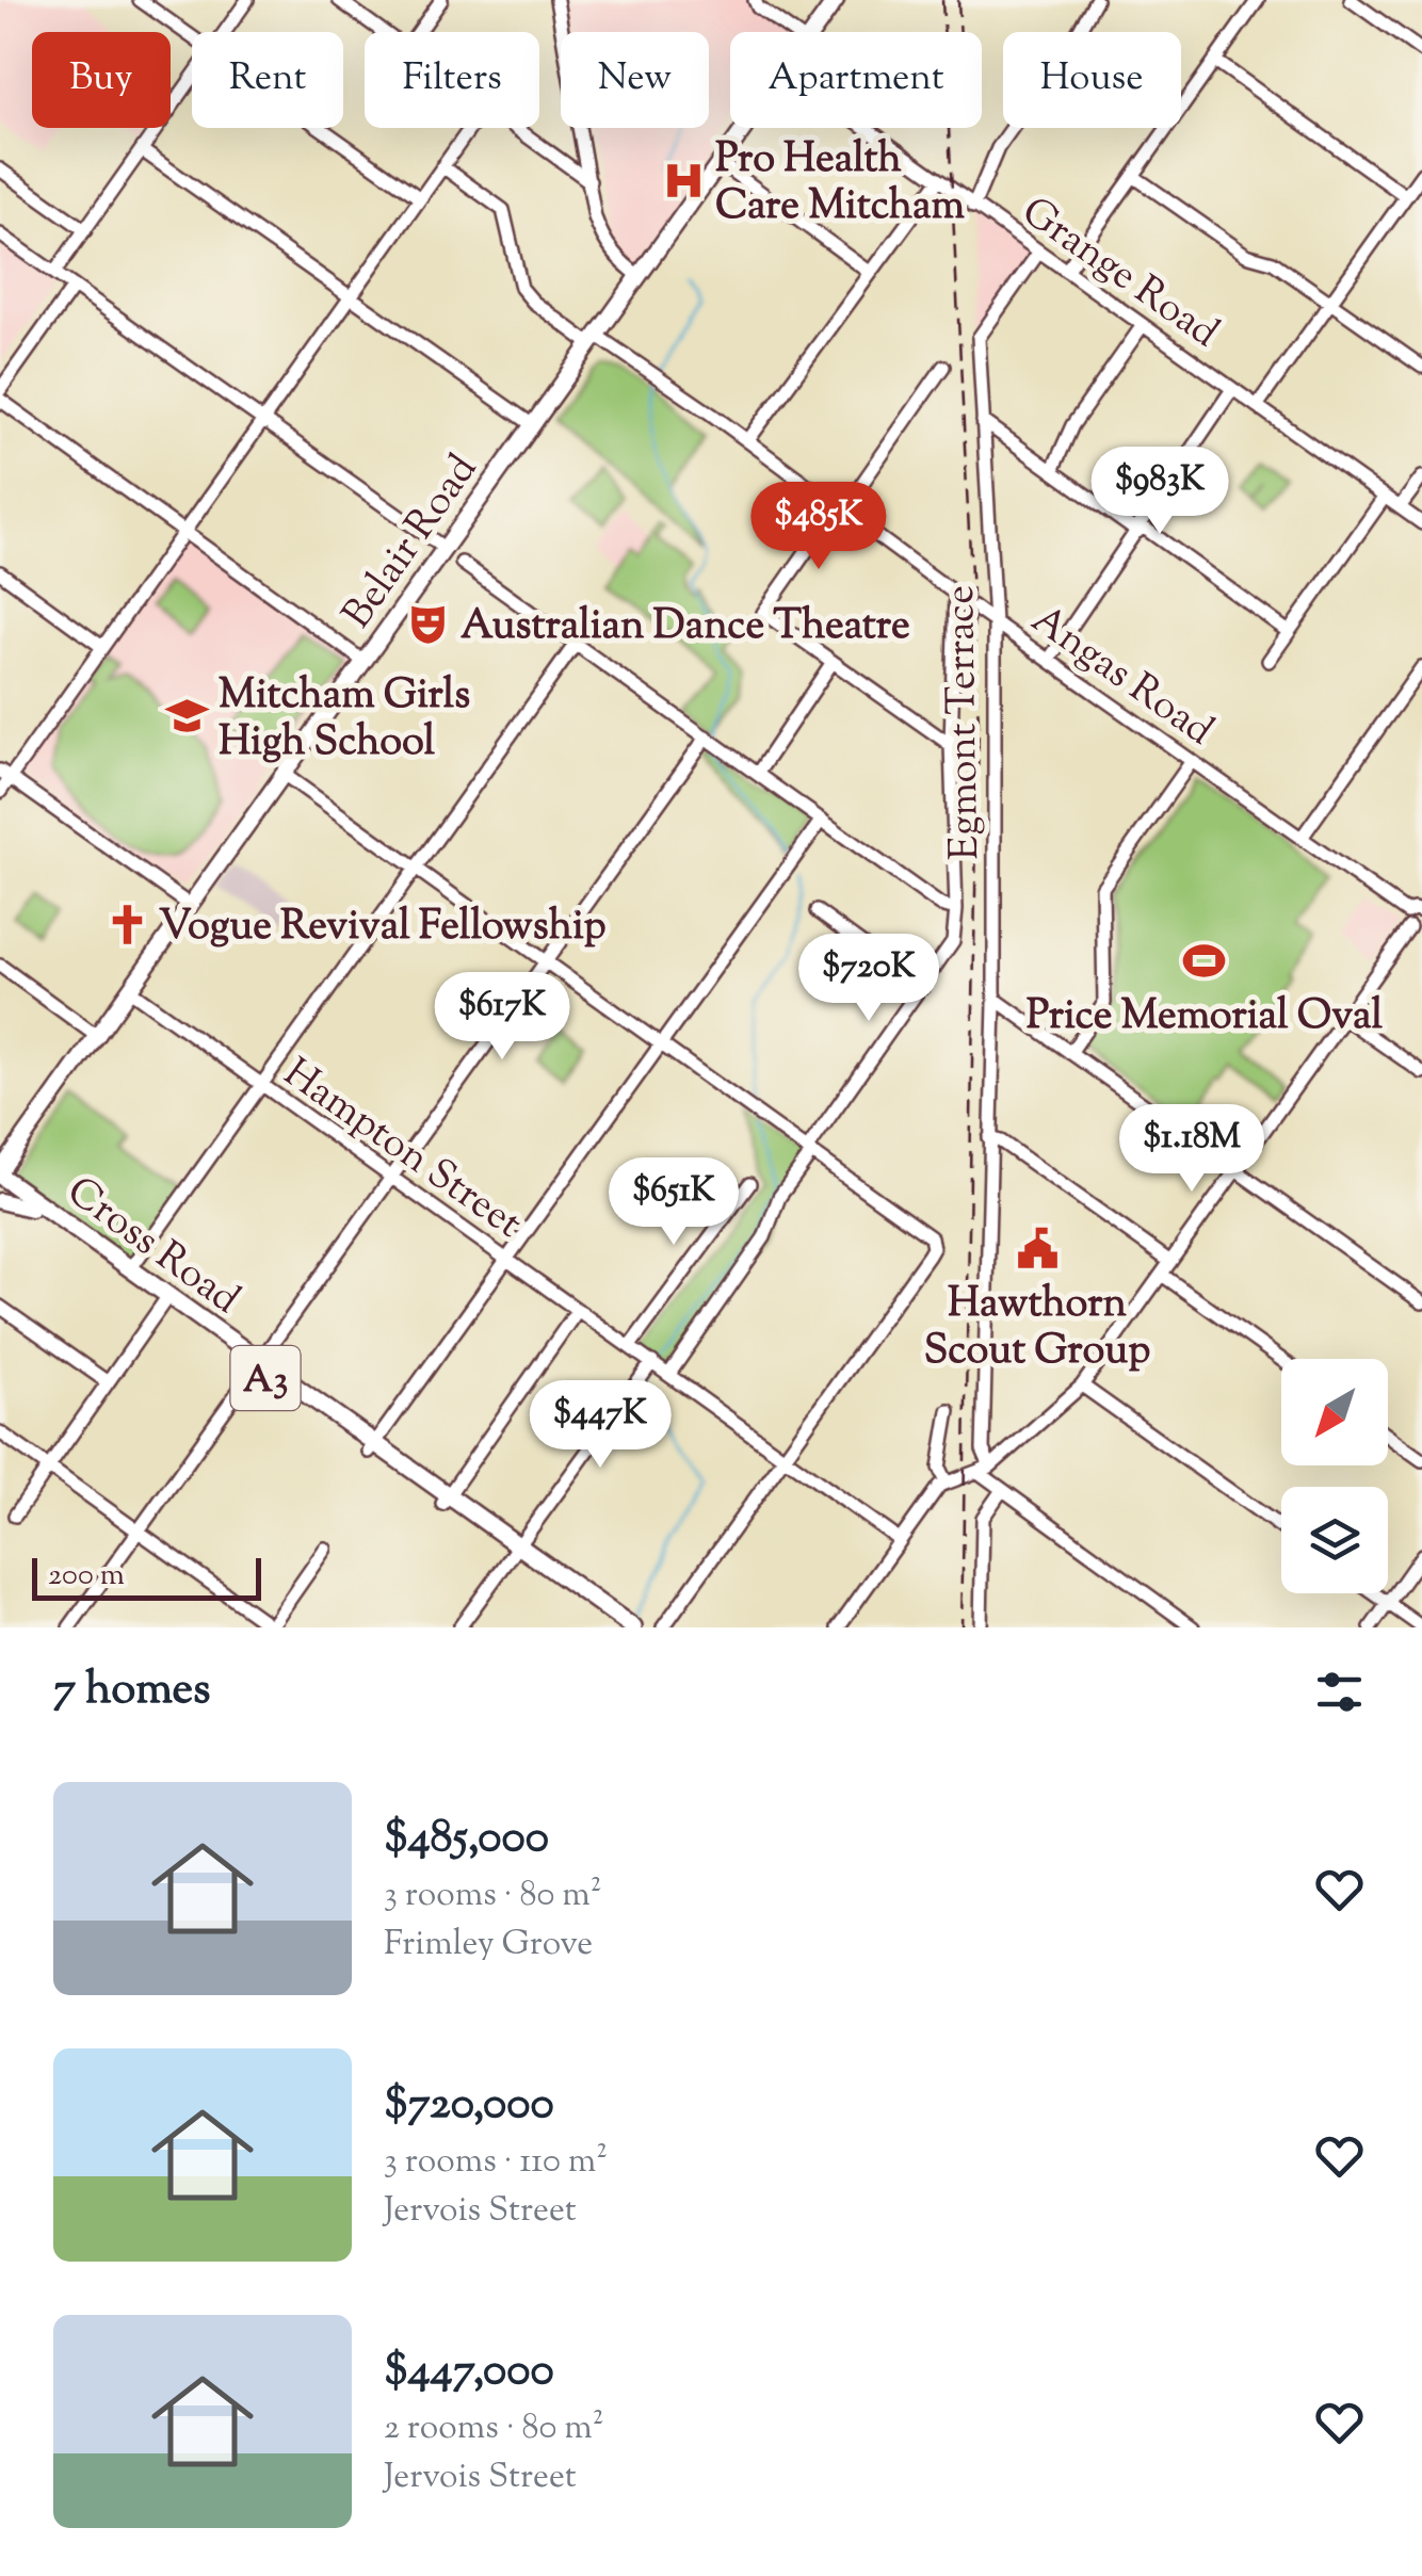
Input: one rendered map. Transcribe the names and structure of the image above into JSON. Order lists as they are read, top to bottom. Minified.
{"streets":{"highway":["Cross Road","A3"],"main road":["Belair Road"],"street":["Grange Road","Angas Road","Egmont Terrace","Hampton Street"]},"crossings":[["Grange Road","Egmont Terrace"],["Belair Road","Angas Road"],["Belair Road","Hampton Street"],["Belair Road","Cross Road"],["Angas Road","Egmont Terrace"]],"places":{"hospital":["Pro Health Care Mitcham"],"theatre":["Australian Dance Theatre"],"school or university":["Mitcham Girls High School"],"church":["Vogue Revival Fellowship"],"sports":["Price Memorial Oval"],"public building":["Hawthorn Scout Group"]},"scale_bar":"200 m","north":"bottom left","page":{"chip":["Buy","Rent","Filters","New","Apartment","House"],"price":["$983K","$485K","$720K","$617K","$1.18M","$651K","$447K"],"scale":"200 m","heading":"7 homes","list":[{"name":"$485,000","note":"3 rooms · 80 m² · Frimley Grove"},{"name":"$720,000","note":"3 rooms · 110 m² · Jervois Street"},{"name":"$447,000","note":"2 rooms · 80 m² · Jervois Street"}]}}
